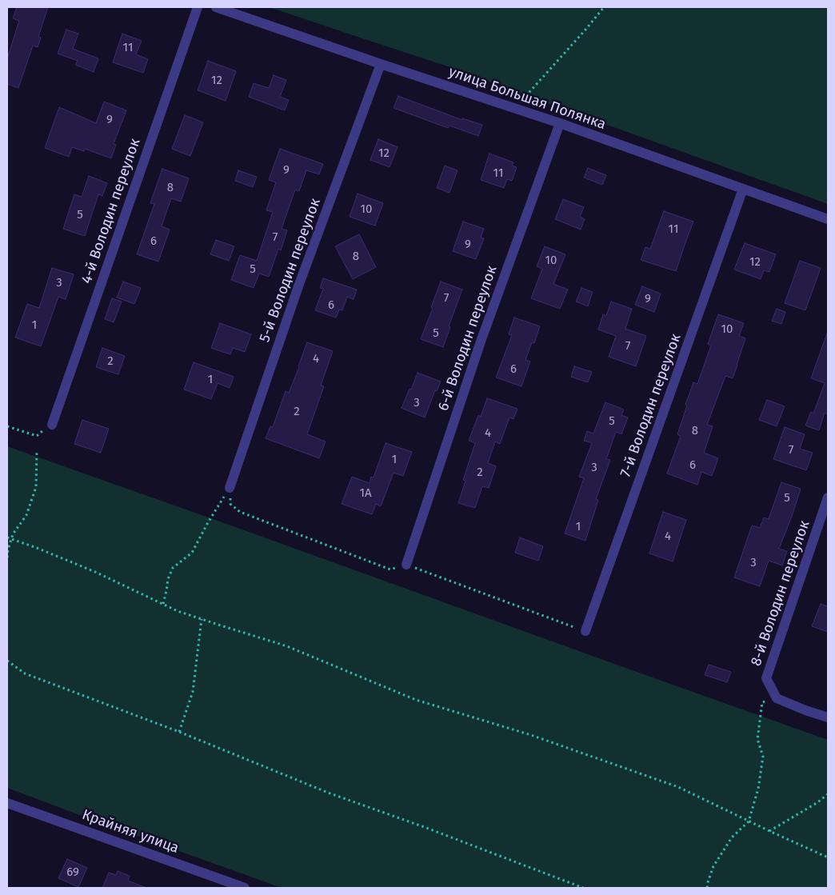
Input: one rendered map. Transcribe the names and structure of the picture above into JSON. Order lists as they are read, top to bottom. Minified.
{"streets":{"street":["улица Большая Полянка","4-й Володин переулок","5-й Володин переулок","6-й Володин переулок","7-й Володин переулок","8-й Володин переулок","Крайняя улица"]},"crossings":[["улица Большая Полянка","5-й Володин переулок"],["улица Большая Полянка","6-й Володин переулок"],["улица Большая Полянка","7-й Володин переулок"]],"house_numbers":["11","12","9","12","9","11","8","10","5","11","7","6","9","8","10","12","5","3","7","9","6","1","10","5","7","4","2","6","1","3","2","5","8","4","7","1","6","3","2","1А","5","1","4","3","69"]}
